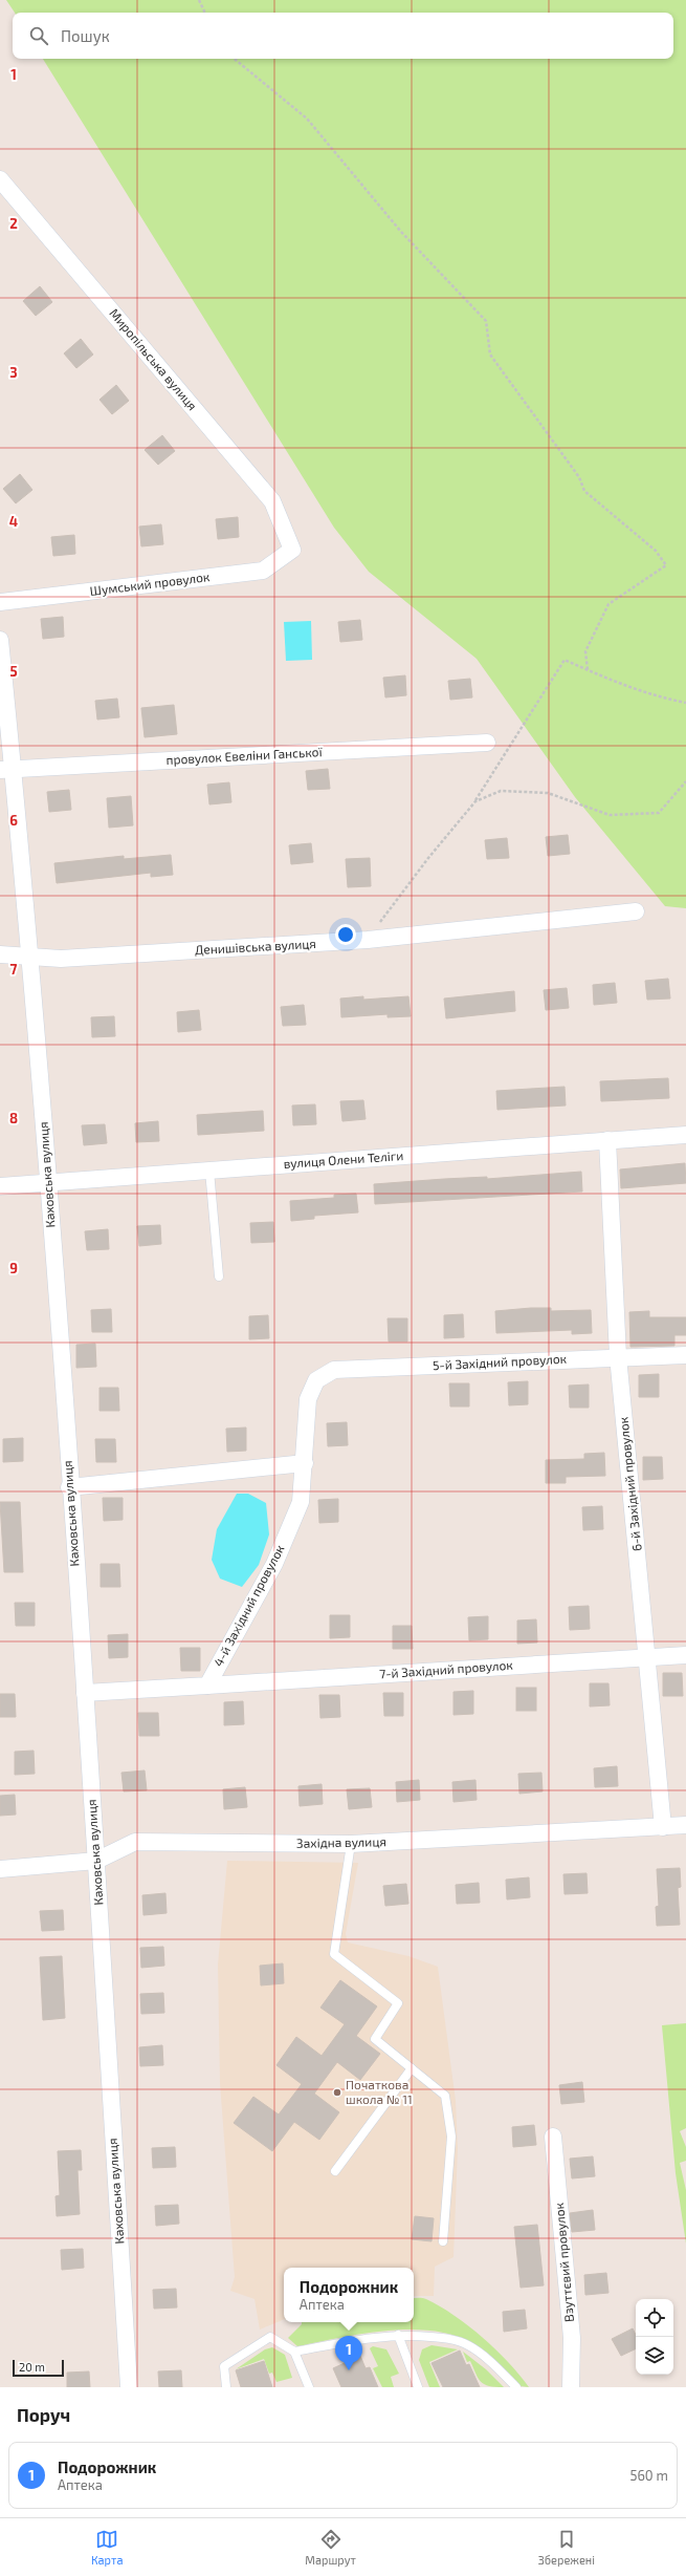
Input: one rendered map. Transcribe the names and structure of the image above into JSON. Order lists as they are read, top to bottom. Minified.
{"streets":{"street":["Миропільська вулиця","Шумський провулок","провулок Евеліни Ганської","Денишівська вулиця","вулиця Олени Теліги","Каховська вулиця","5-й Західний провулок","6-й Західний провулок","4-й Західний провулок","7-й Західний провулок","Західна вулиця","Взуттєвий провулок"]},"crossings":[["Миропільська вулиця","Шумський провулок"],["провулок Евеліни Ганської","Каховська вулиця"],["Денишівська вулиця","Каховська вулиця"],["вулиця Олени Теліги","Каховська вулиця"],["вулиця Олени Теліги","6-й Західний провулок"],["Каховська вулиця","Західна вулиця"],["5-й Західний провулок","6-й Західний провулок"],["5-й Західний провулок","4-й Західний провулок"],["6-й Західний провулок","7-й Західний провулок"],["6-й Західний провулок","Західна вулиця"],["4-й Західний провулок","7-й Західний провулок"]],"places":["Початкова школа № 11"],"scale_bar":"20 m","page":{"search":"Пошук","popup":["Подорожник","Аптека"],"pins":"1","scale":"20 m","heading":"Поруч","list":[{"mark":"1","name":"Подорожник","note":"Аптека","value":"560 m"}],"nav":["Карта","Маршрут","Збережені"]},"grid":{"rows":["1","2","3","4","5","6","7","8","9"]}}
